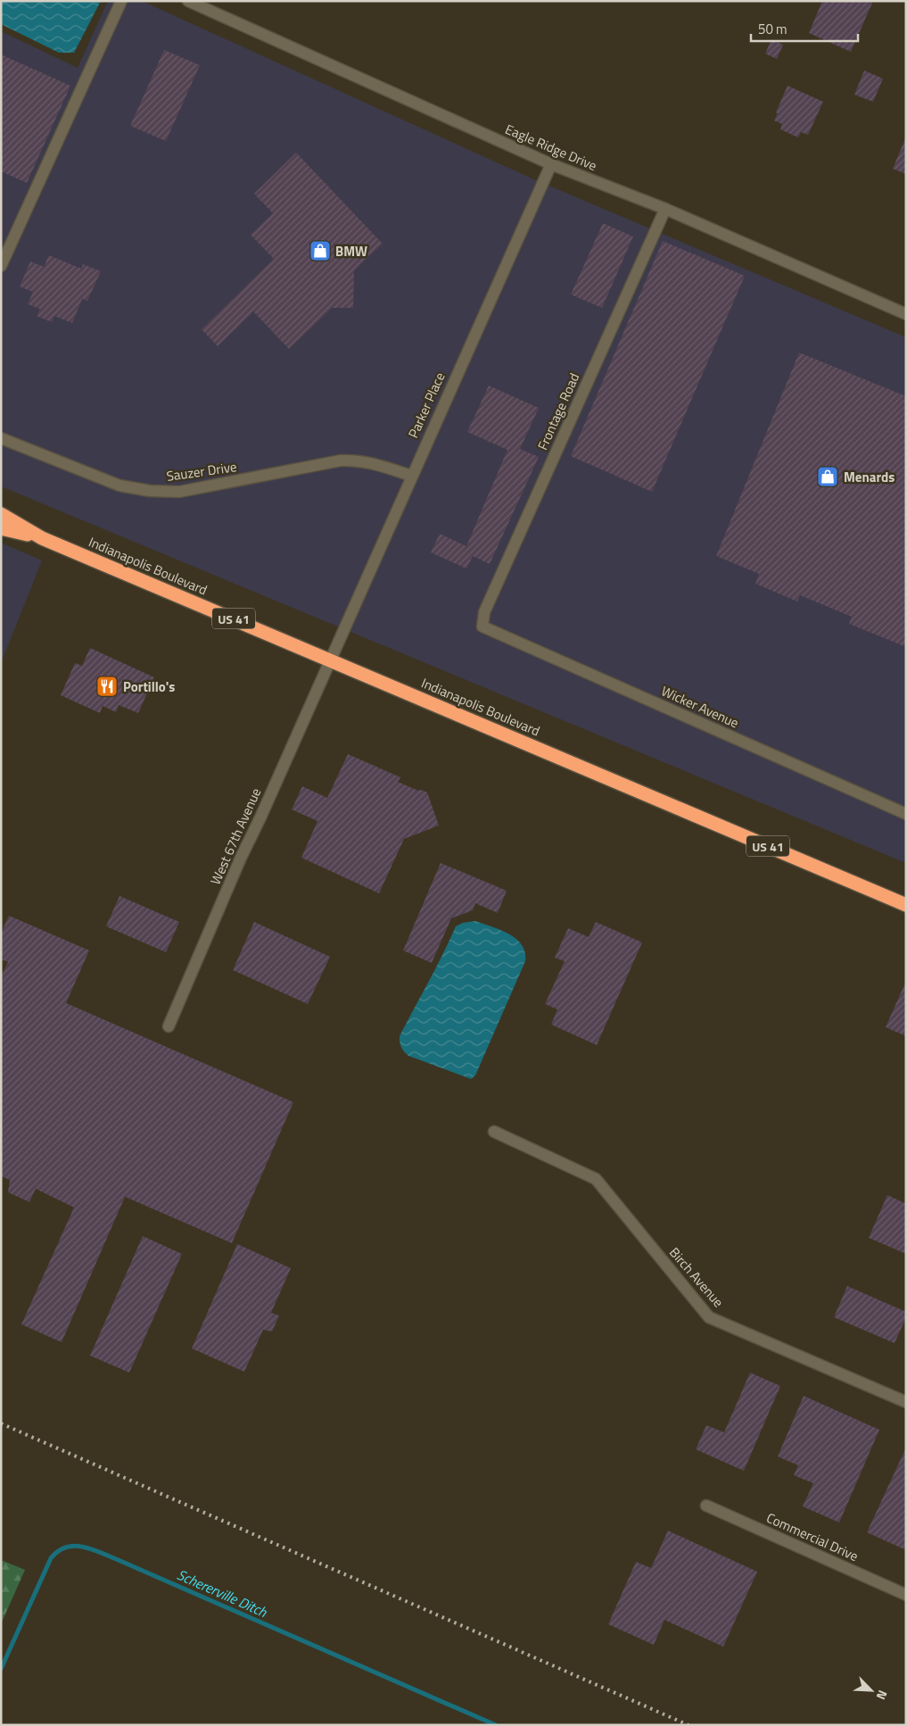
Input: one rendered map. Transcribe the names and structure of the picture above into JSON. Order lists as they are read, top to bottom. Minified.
{"streets":{"highway":["Indianapolis Boulevard","US 41"],"street":["Eagle Ridge Drive","Parker Place","Frontage Road","Sauzer Drive","Wicker Avenue","West 67th Avenue","Birch Avenue","Commercial Drive"]},"crossings":[["Eagle Ridge Drive","Parker Place"],["Eagle Ridge Drive","Frontage Road"],["Parker Place","Sauzer Drive"],["Parker Place","Indianapolis Boulevard"],["Parker Place","West 67th Avenue"],["Frontage Road","Wicker Avenue"],["Indianapolis Boulevard","West 67th Avenue"]],"water":["Schererville Ditch"],"places":{"shop":["BMW","Menards"],"restaurant":["Portillo's"]},"scale_bar":"50 m","north":"bottom right"}
